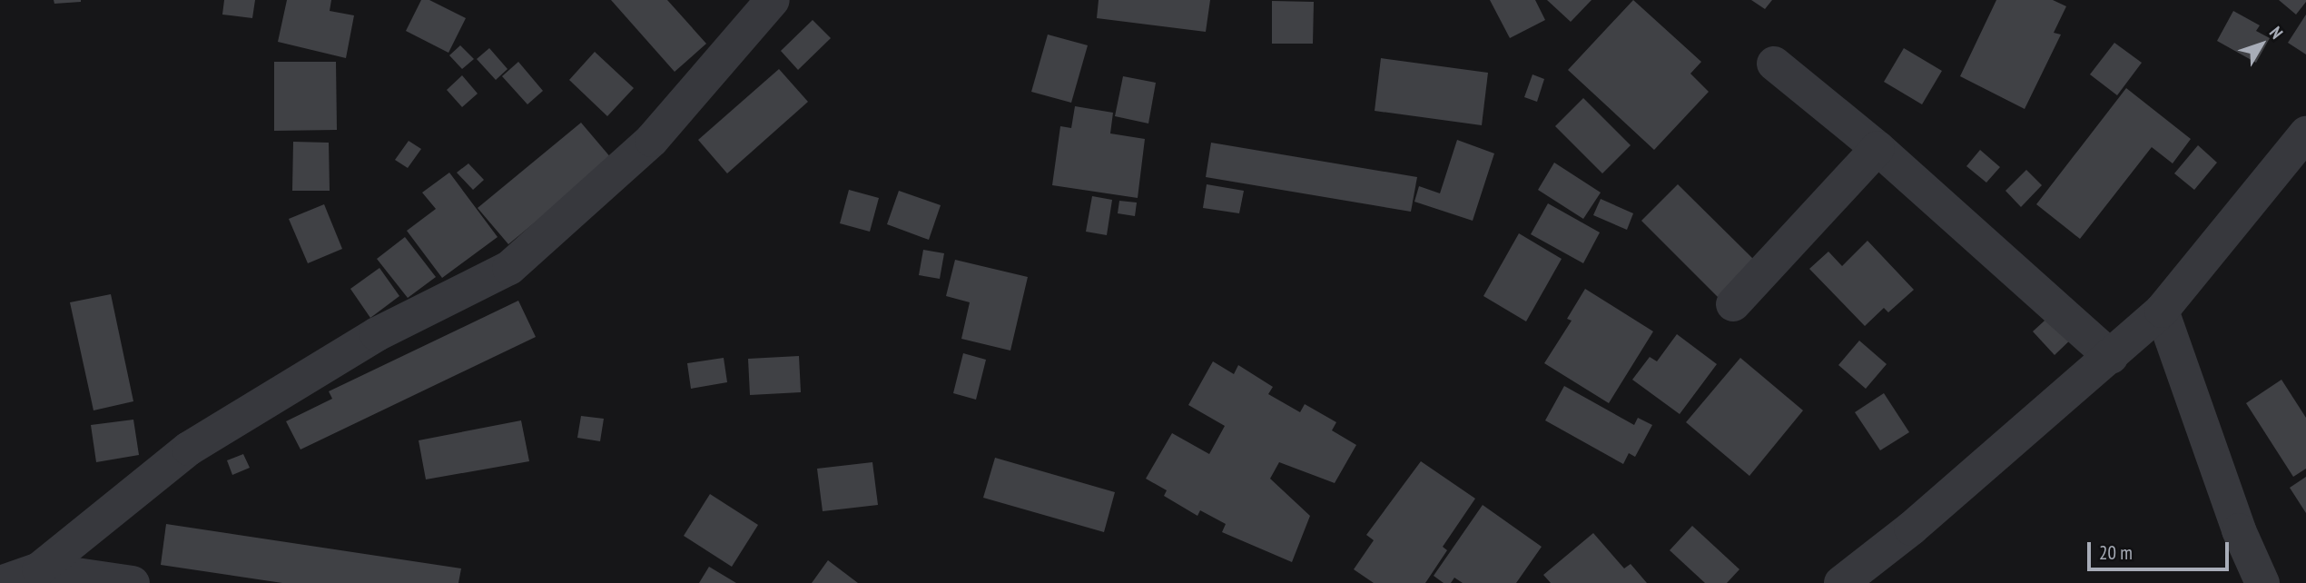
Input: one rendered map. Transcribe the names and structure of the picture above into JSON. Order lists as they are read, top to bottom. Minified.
{"scale_bar":"20 m","north":"top right"}
